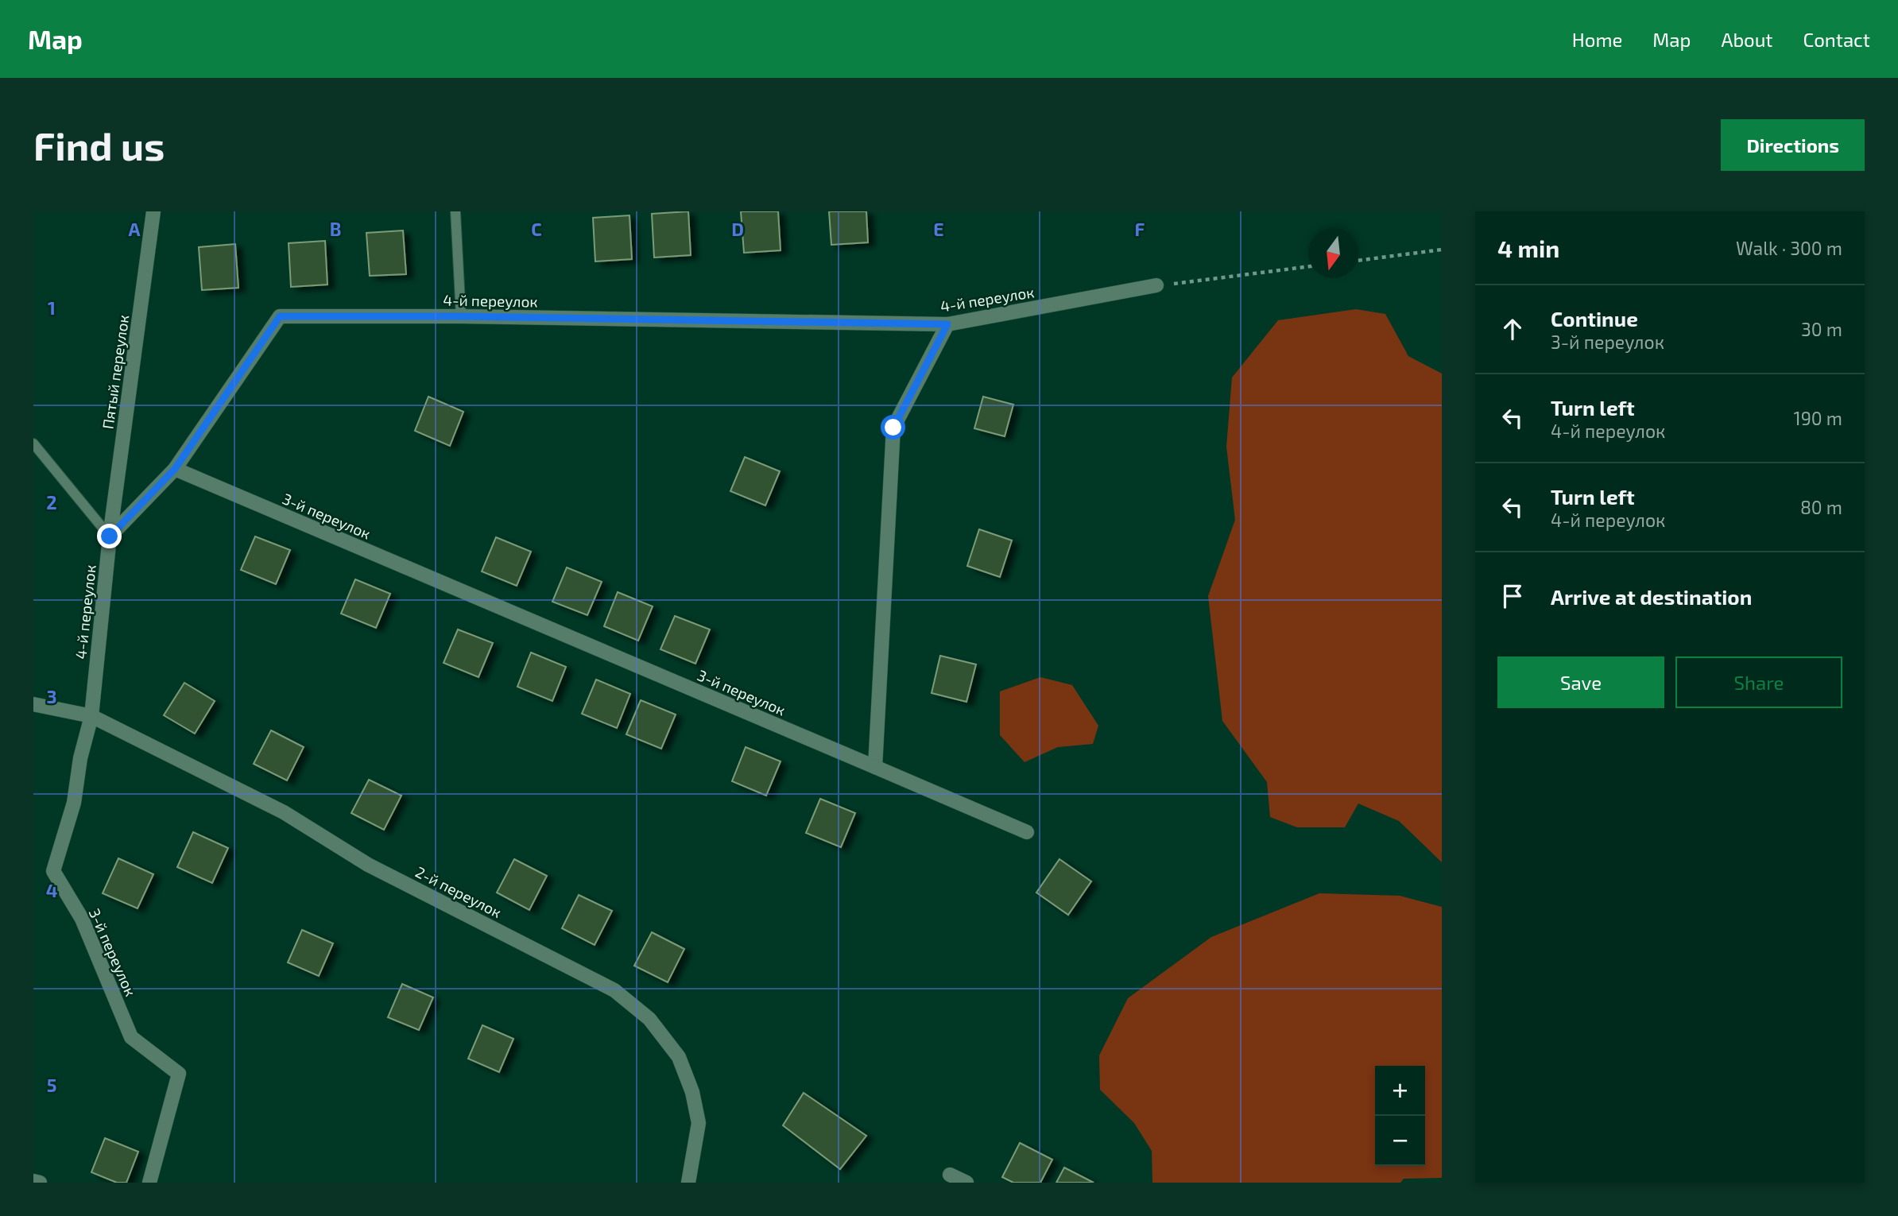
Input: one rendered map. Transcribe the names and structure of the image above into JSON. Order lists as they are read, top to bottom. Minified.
{"streets":{"street":["4-й переулок","Пятый переулок","3-й переулок","2-й переулок"]},"crossings":[["4-й переулок","Пятый переулок"],["4-й переулок","3-й переулок"],["4-й переулок","2-й переулок"],["3-й переулок","2-й переулок"]],"north":"bottom","page":{"header":"Map","nav":["Home","Map","About","Contact"],"buttons":["Directions",["Save","Share"]],"title":"Find us","heading":["4 min","Walk · 300 m"],"list":[["Continue","3-й переулок","30 m"],["Turn left","4-й переулок","190 m"],["Turn left","4-й переулок","80 m"],"Arrive at destination"],"map_buttons":["+","−"]},"grid":{"columns":["A","B","C","D","E","F"],"rows":["1","2","3","4","5"]}}
